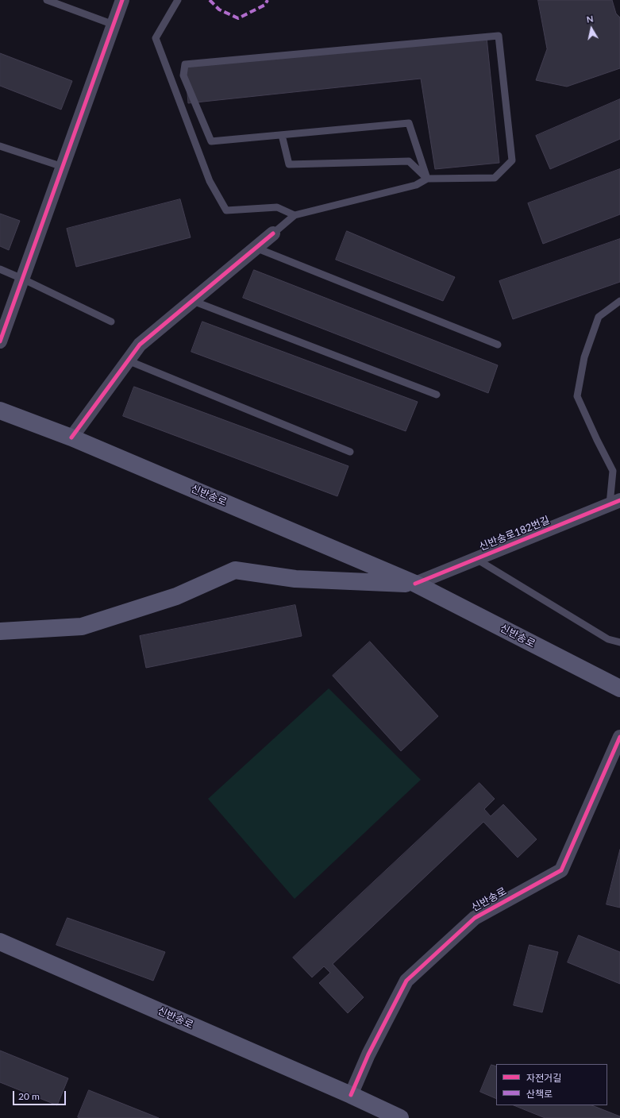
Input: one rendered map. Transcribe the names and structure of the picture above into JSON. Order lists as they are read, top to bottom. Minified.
{"streets":{"main road":["신반송로"],"street":["신반송로182번길"]},"crossings":[["신반송로","신반송로182번길"]],"legend":["자전거길","산책로"],"scale_bar":"20 m","north":"top"}
